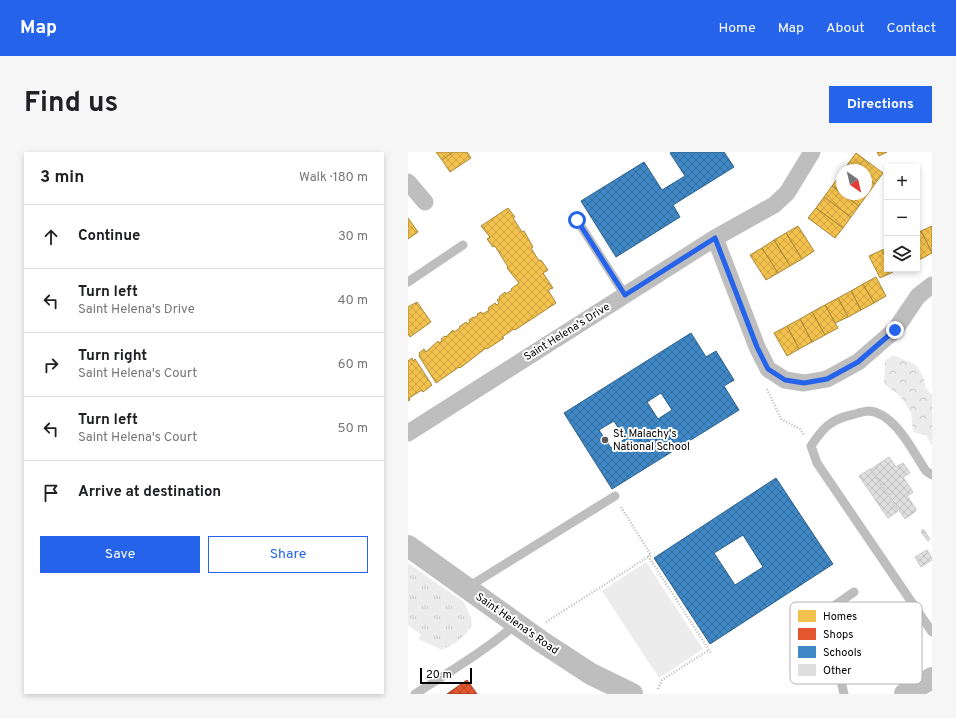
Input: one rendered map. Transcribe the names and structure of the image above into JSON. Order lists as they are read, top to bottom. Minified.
{"streets":{"street":["Saint Helena's Drive","Saint Helena's Road"]},"places":["St. Malachy's National School"],"legend":["Homes","Shops","Schools","Other"],"scale_bar":"20 m","north":"bottom right","page":{"header":"Map","nav":["Home","Map","About","Contact"],"title":"Find us","buttons":["Directions",["Save","Share"]],"heading":["3 min","Walk · 180 m"],"map_buttons":["+","−"],"list":[["Continue","30 m"],["Turn left","Saint Helena's Drive","40 m"],["Turn right","Saint Helena's Court","60 m"],["Turn left","Saint Helena's Court","50 m"],"Arrive at destination"],"scale":"20 m"}}
